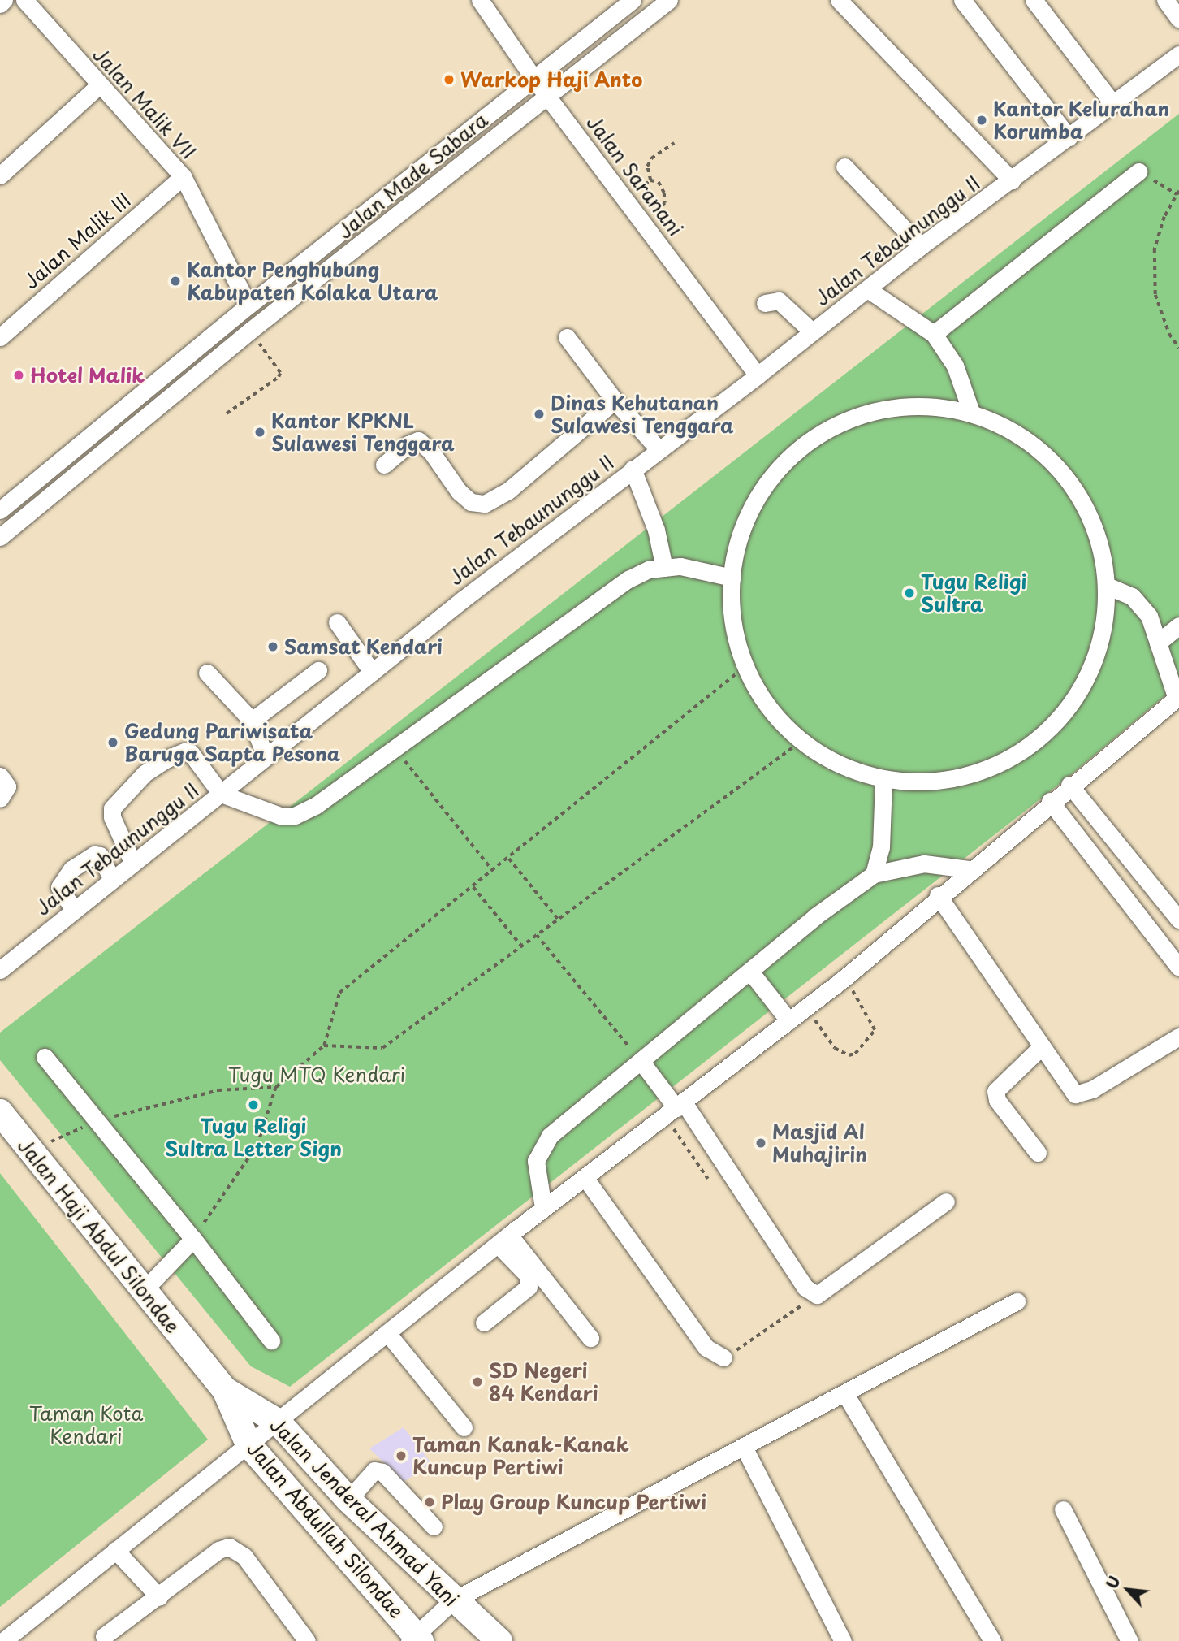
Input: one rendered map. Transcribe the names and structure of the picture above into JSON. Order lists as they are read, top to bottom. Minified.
{"streets":{"highway":["Jalan Haji Abdul Silondae","Jalan Jenderal Ahmad Yani","Jalan Abdullah Silondae"],"street":["Jalan Malik VII","Jalan Made Sabara","Jalan Saranani","Jalan Malik III","Jalan Tebaununggu II"]},"crossings":[["Jalan Malik VII","Jalan Made Sabara"],["Jalan Malik VII","Jalan Malik III"],["Jalan Made Sabara","Jalan Saranani"],["Jalan Saranani","Jalan Tebaununggu II"],["Jalan Haji Abdul Silondae","Jalan Abdullah Silondae"],["Jalan Jenderal Ahmad Yani","Jalan Abdullah Silondae"]],"parks":["Tugu MTQ Kendari","Taman Kota Kendari"],"places":["Warkop Haji Anto","Kantor Kelurahan Korumba","Kantor Penghubung Kabupaten Kolaka Utara","Hotel Malik","Dinas Kehutanan Sulawesi Tenggara","Kantor KPKNL Sulawesi Tenggara","Tugu Religi Sultra","Samsat Kendari","Gedung Pariwisata Baruga Sapta Pesona","Tugu Religi Sultra Letter Sign","Masjid Al Muhajirin","SD Negeri 84 Kendari","Taman Kanak-Kanak Kuncup Pertiwi","Play Group Kuncup Pertiwi"],"north":"top left"}
